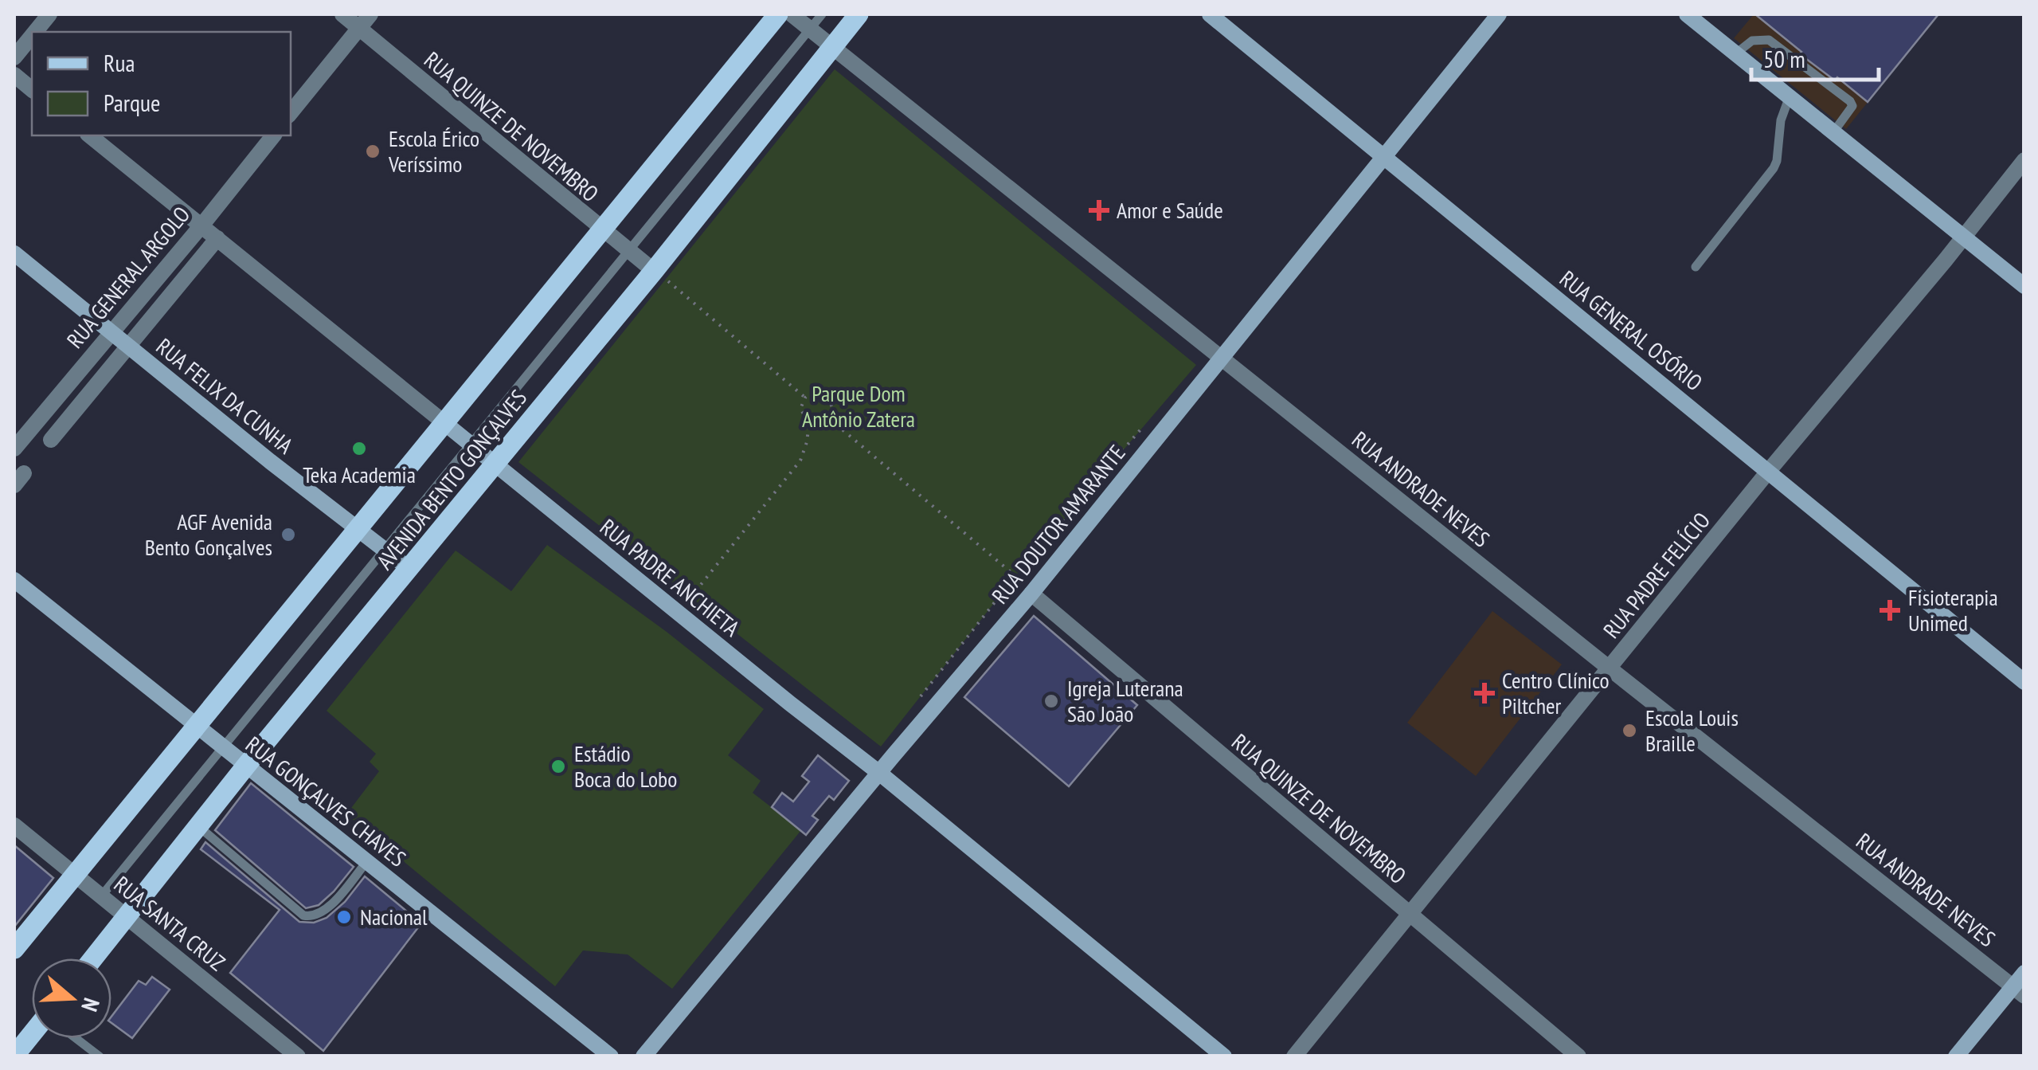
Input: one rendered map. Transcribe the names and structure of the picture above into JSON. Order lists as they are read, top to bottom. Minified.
{"streets":{"main road":["AVENIDA BENTO GONÇALVES"],"street":["RUA QUINZE DE NOVEMBRO","RUA GENERAL ARGOLO","RUA GENERAL OSÓRIO","RUA FELIX DA CUNHA","RUA ANDRADE NEVES","RUA DOUTOR AMARANTE","RUA PADRE FELÍCIO","RUA PADRE ANCHIETA","RUA GONÇALVES CHAVES","RUA SANTA CRUZ"]},"crossings":[["RUA QUINZE DE NOVEMBRO","AVENIDA BENTO GONÇALVES"],["RUA QUINZE DE NOVEMBRO","RUA DOUTOR AMARANTE"],["RUA QUINZE DE NOVEMBRO","RUA PADRE FELÍCIO"],["RUA GENERAL ARGOLO","RUA FELIX DA CUNHA"],["RUA GENERAL ARGOLO","RUA PADRE ANCHIETA"],["RUA GENERAL OSÓRIO","RUA DOUTOR AMARANTE"],["RUA GENERAL OSÓRIO","RUA PADRE FELÍCIO"],["RUA FELIX DA CUNHA","AVENIDA BENTO GONÇALVES"],["AVENIDA BENTO GONÇALVES","RUA ANDRADE NEVES"],["AVENIDA BENTO GONÇALVES","RUA PADRE ANCHIETA"],["AVENIDA BENTO GONÇALVES","RUA GONÇALVES CHAVES"],["AVENIDA BENTO GONÇALVES","RUA SANTA CRUZ"],["RUA ANDRADE NEVES","RUA DOUTOR AMARANTE"],["RUA ANDRADE NEVES","RUA PADRE FELÍCIO"],["RUA DOUTOR AMARANTE","RUA PADRE ANCHIETA"]],"parks":["Parque Dom Antônio Zatera"],"places":{"other":["Escola Érico Veríssimo","Teka Academia","AGF Avenida Bento Gonçalves","Igreja Luterana São João","Escola Louis Braille","Estádio Boca do Lobo","Nacional"],"health":["Amor e Saúde","Fisioterapia Unimed","Centro Clínico Piltcher"]},"legend":["Rua","Parque"],"scale_bar":"50 m","north":"right"}
